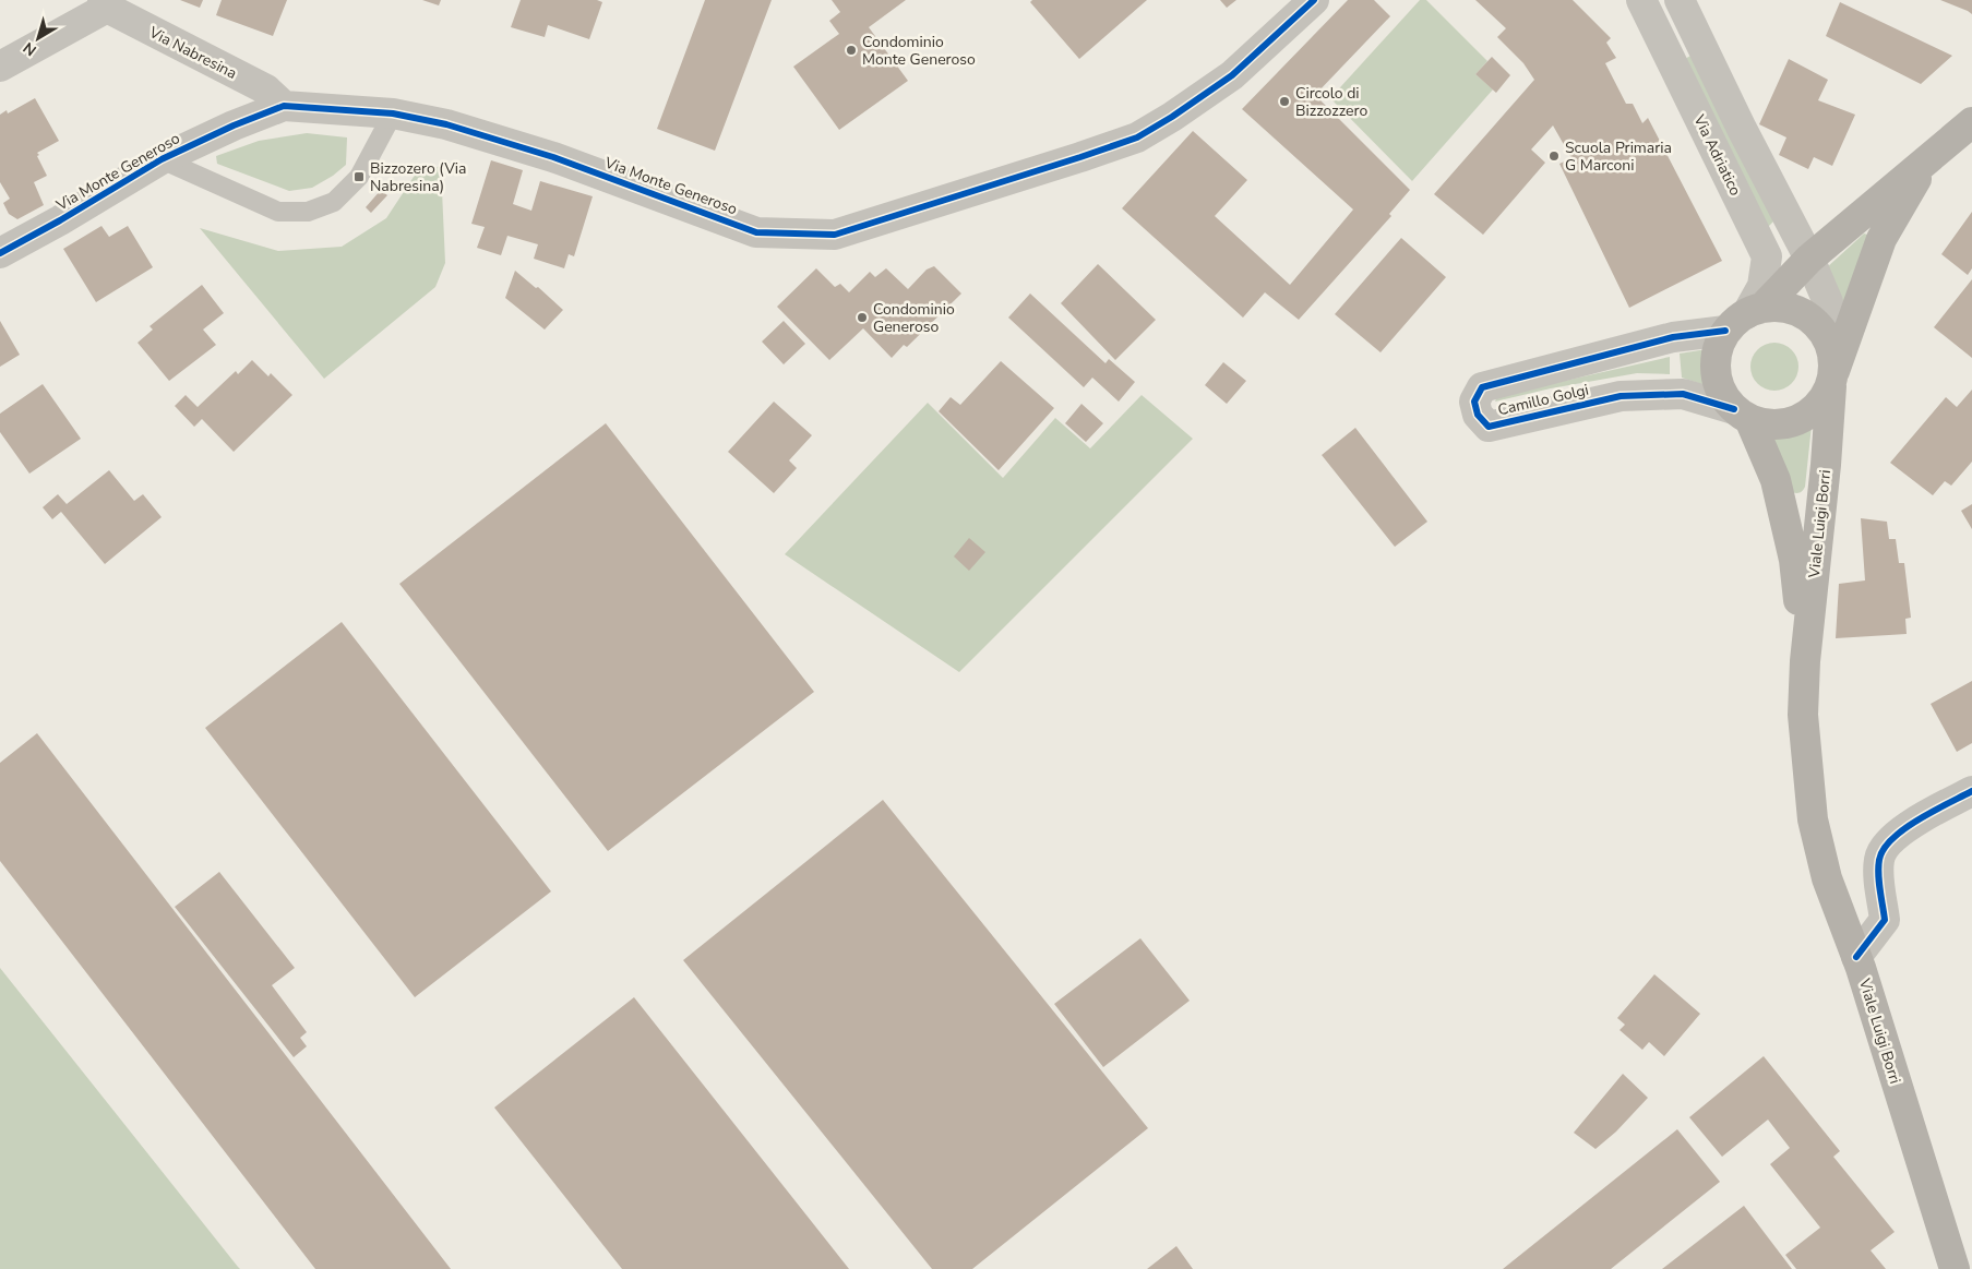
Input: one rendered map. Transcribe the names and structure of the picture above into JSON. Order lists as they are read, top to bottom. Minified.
{"streets":{"main road":["Viale Luigi Borri"],"street":["Via Nabresina","Via Adriatico","Via Monte Generoso","Camillo Golgi"]},"crossings":[["Via Nabresina","Via Monte Generoso"],["Via Adriatico","Camillo Golgi"],["Via Adriatico","Viale Luigi Borri"],["Camillo Golgi","Viale Luigi Borri"]],"places":{"other":["Condominio Monte Generoso","Circolo di Bizzozzero","Scuola Primaria G Marconi","Condominio Generoso"],"transit":["Bizzozero (Via Nabresina)"]},"north":"bottom left"}
